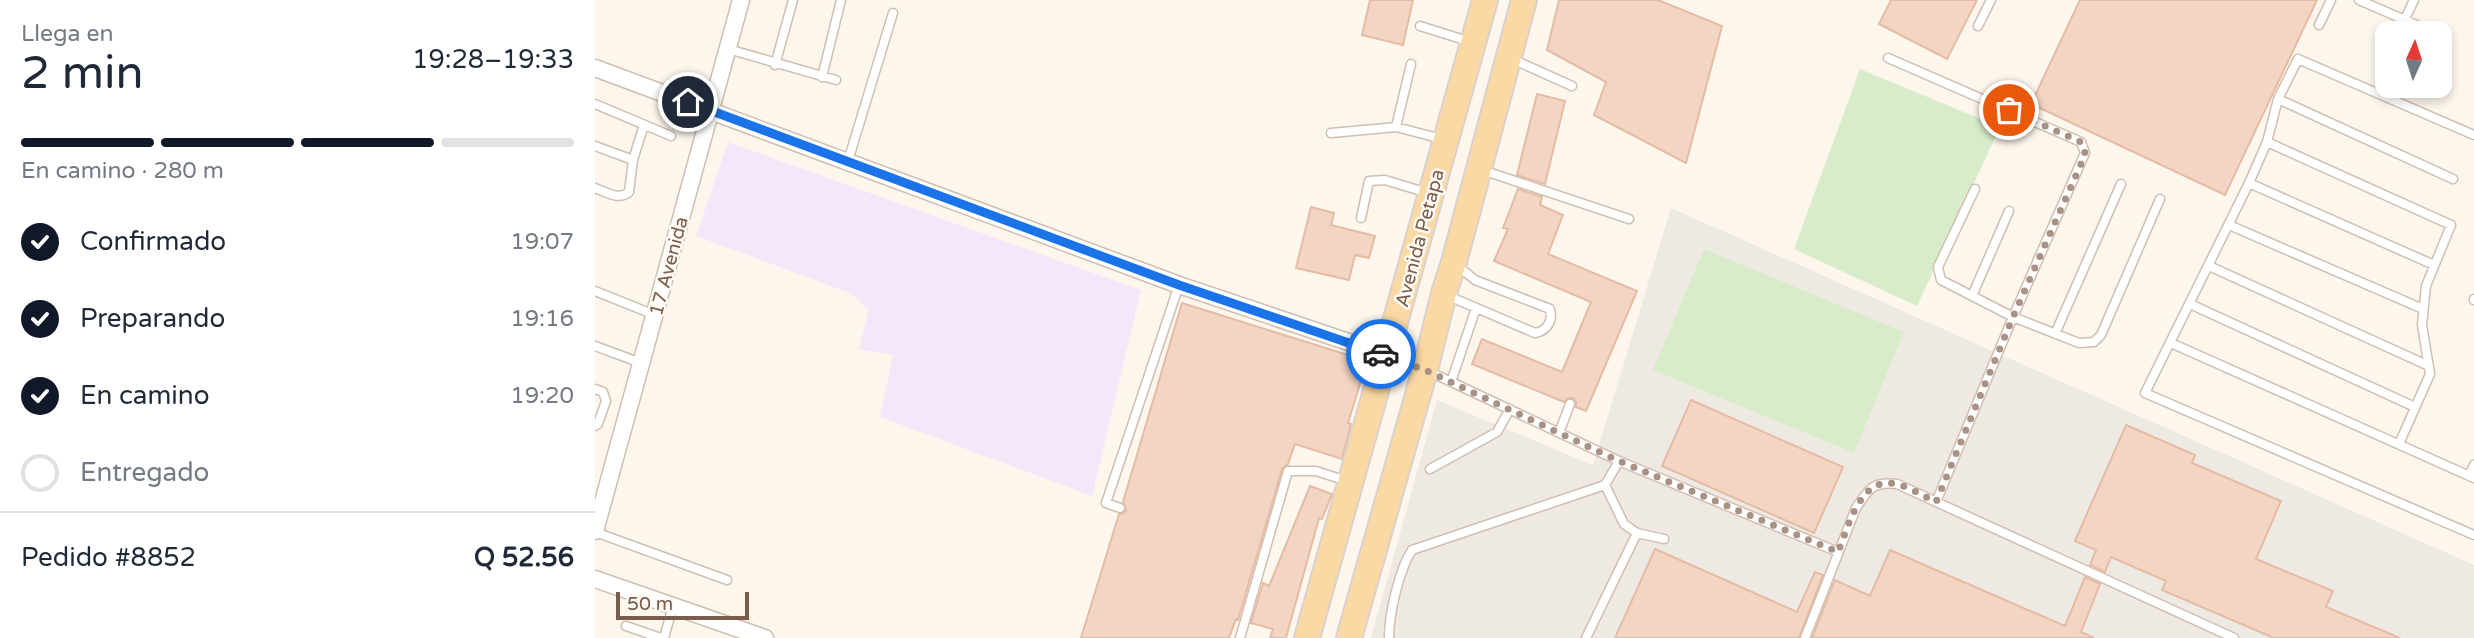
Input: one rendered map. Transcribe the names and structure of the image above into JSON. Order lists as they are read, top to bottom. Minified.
{"streets":{"main road":["Avenida Petapa"],"street":["17 Avenida"]},"scale_bar":"50 m","north":"top","page":{"heading":["2 min","Llega en","19:28–19:33"],"panel":["Pedido #8852","Q 52.56"],"bar":"En camino · 280 m","list":[["Confirmado","19:07"],["Preparando","19:16"],["En camino","19:20"],"Entregado"],"scale":"50 m"}}
